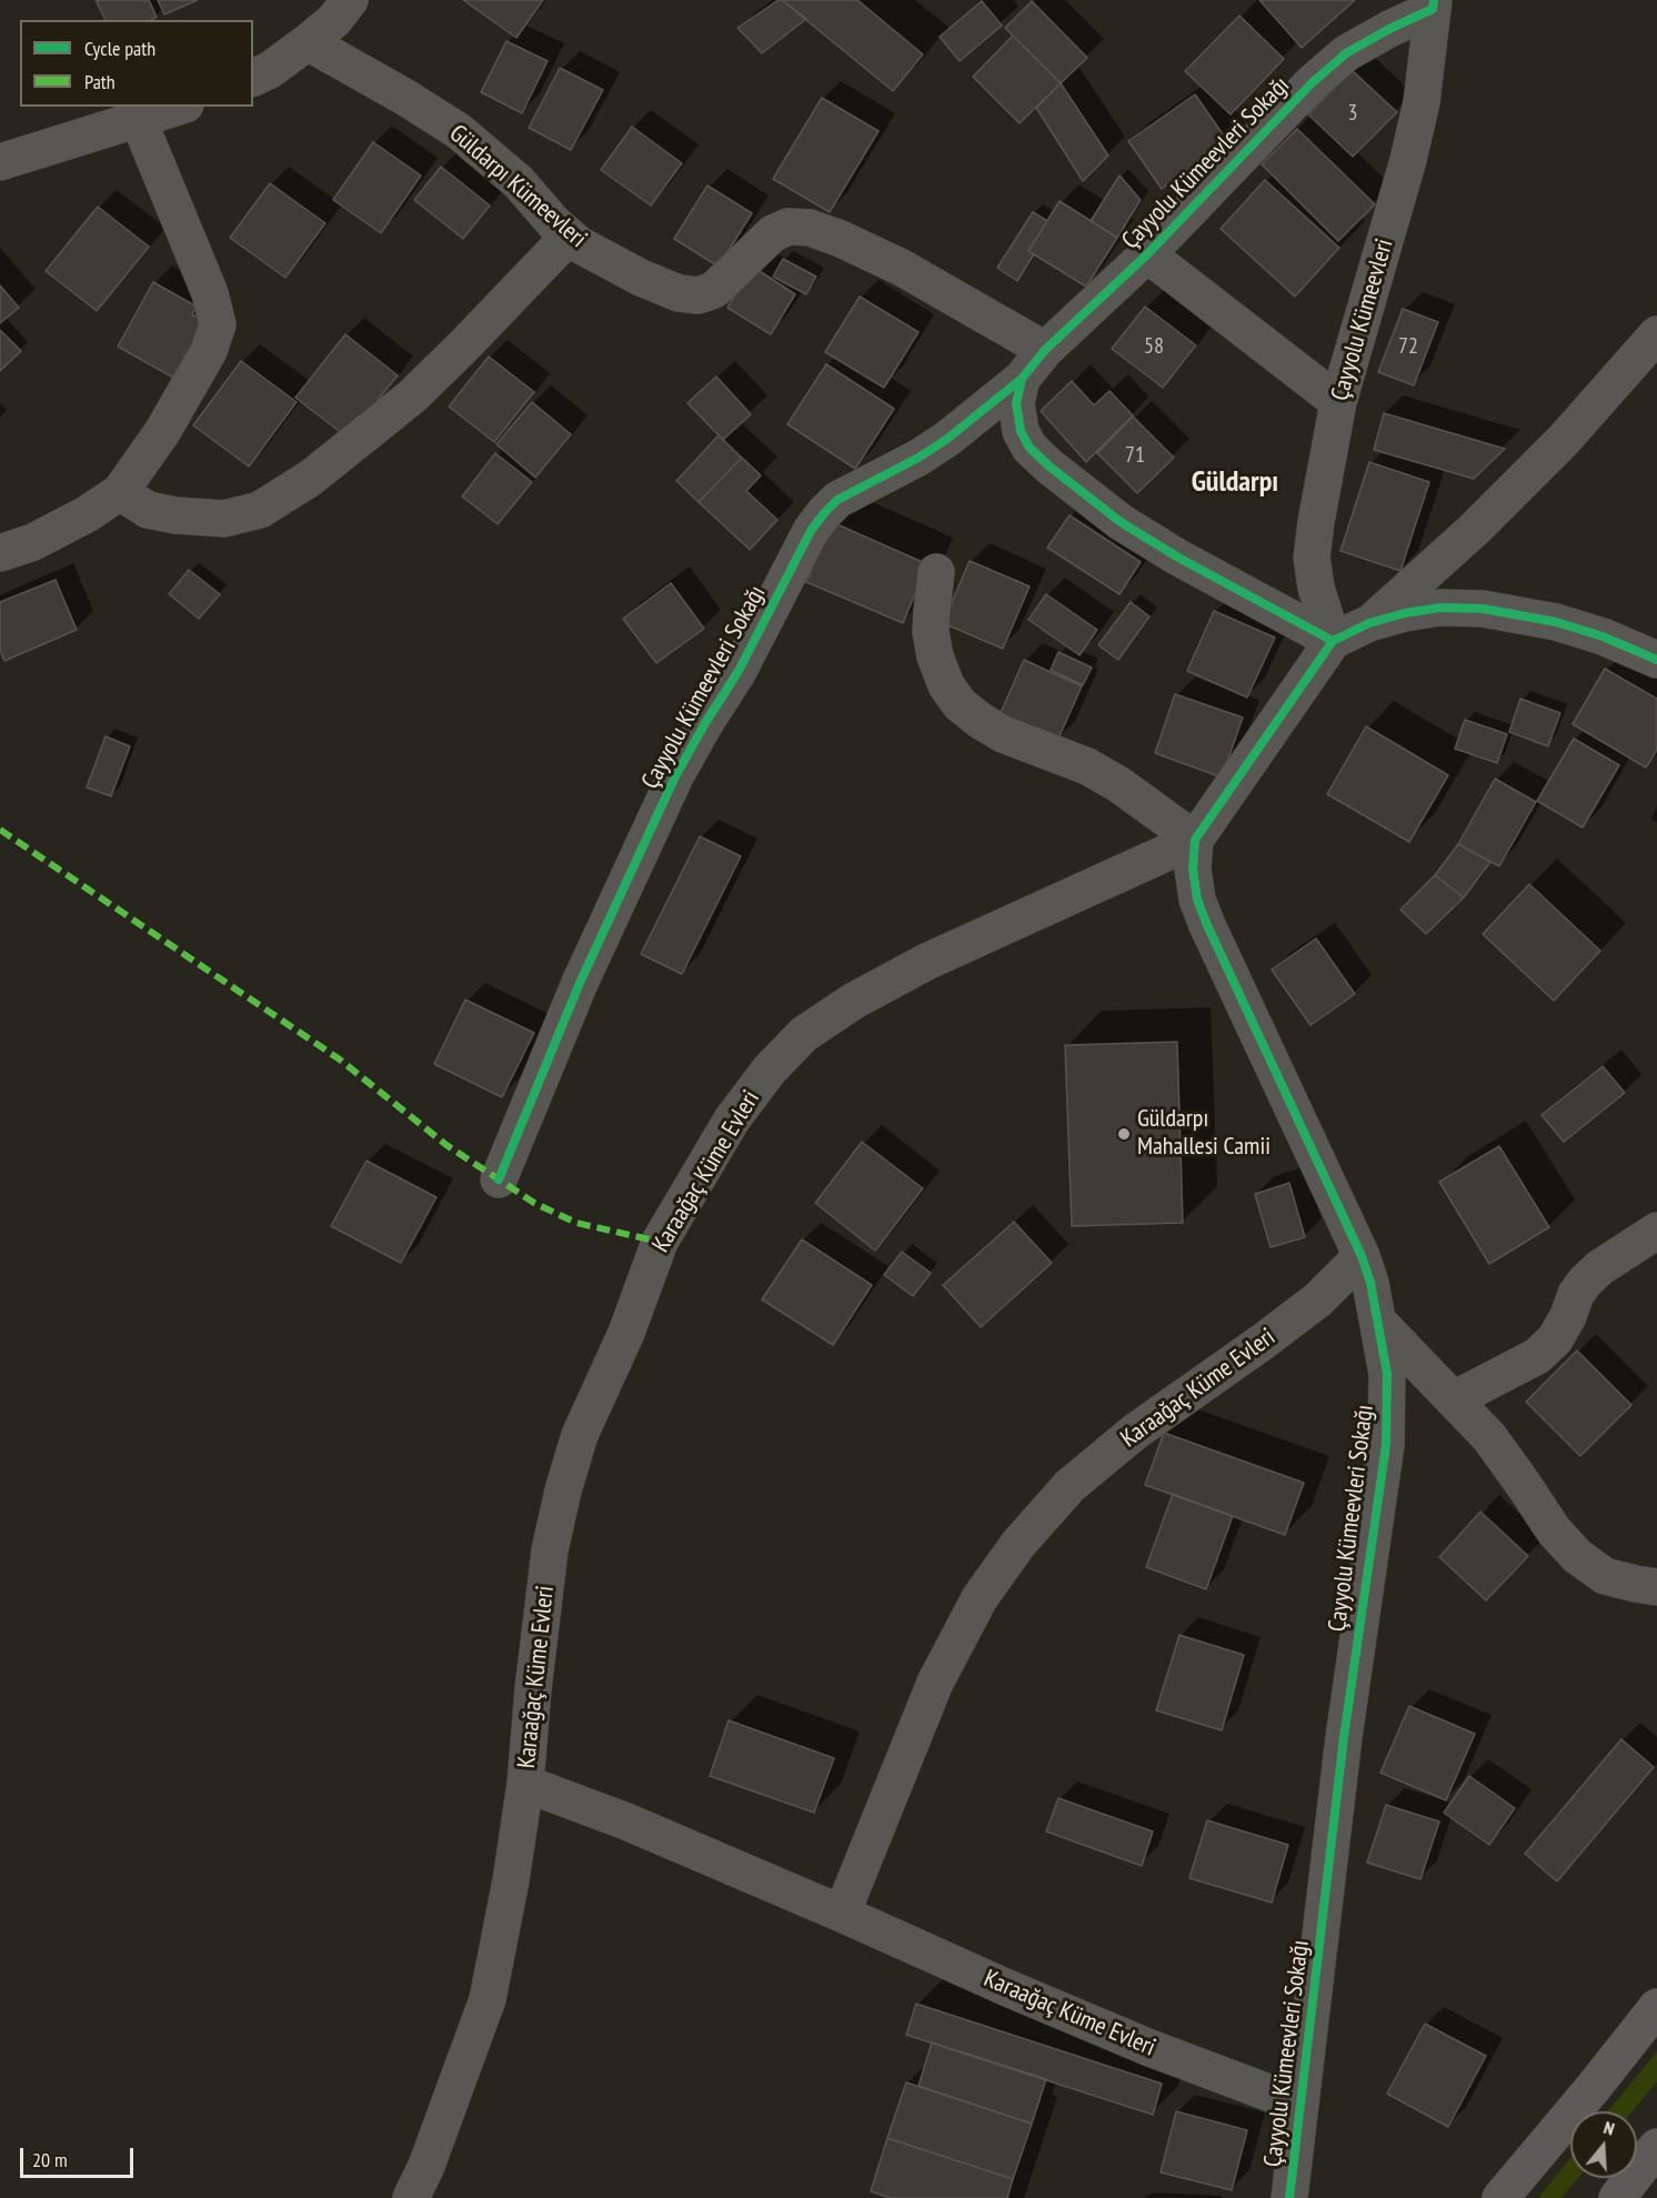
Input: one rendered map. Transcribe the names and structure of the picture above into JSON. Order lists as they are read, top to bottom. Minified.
{"streets":{"street":["Çayyolu Kümeevleri Sokağı","Güldarpı Kümeevleri","Çayyolu Kümeevleri","Karaağaç Küme Evleri"]},"crossings":[["Çayyolu Kümeevleri Sokağı","Güldarpı Kümeevleri"],["Çayyolu Kümeevleri Sokağı","Çayyolu Kümeevleri"],["Çayyolu Kümeevleri Sokağı","Karaağaç Küme Evleri"]],"districts":["Güldarpı"],"places":["Güldarpı Mahallesi Camii"],"house_numbers":["3","58","72","71"],"legend":["Cycle path","Path"],"scale_bar":"20 m","north":"top"}
